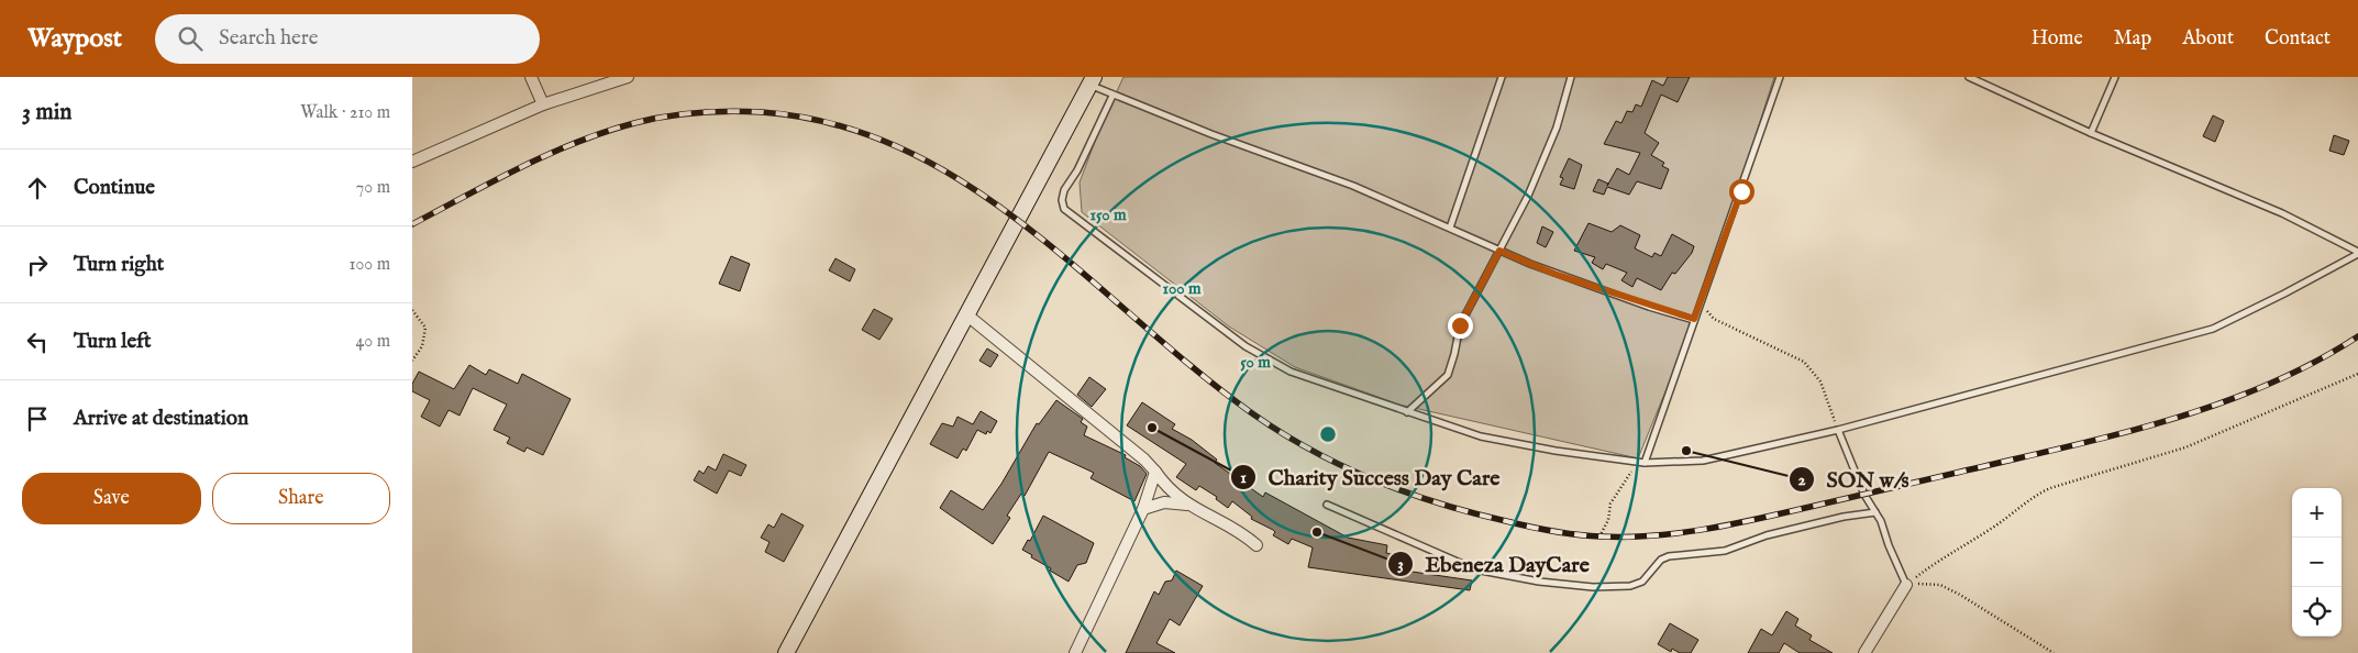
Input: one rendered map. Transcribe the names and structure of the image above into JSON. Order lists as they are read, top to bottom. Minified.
{"places":["Charity Success Day Care","SON w/s","Ebeneza DayCare"],"page":{"header":"Waypost","search":"Search here","nav":["Home","Map","About","Contact"],"heading":["3 min","Walk · 210 m"],"list":[["Continue","70 m"],["Turn right","100 m"],["Turn left","40 m"],"Arrive at destination"],"buttons":["Save","Share"],"map_buttons":["+","−"]},"rings":["150 m","100 m","50 m"]}
